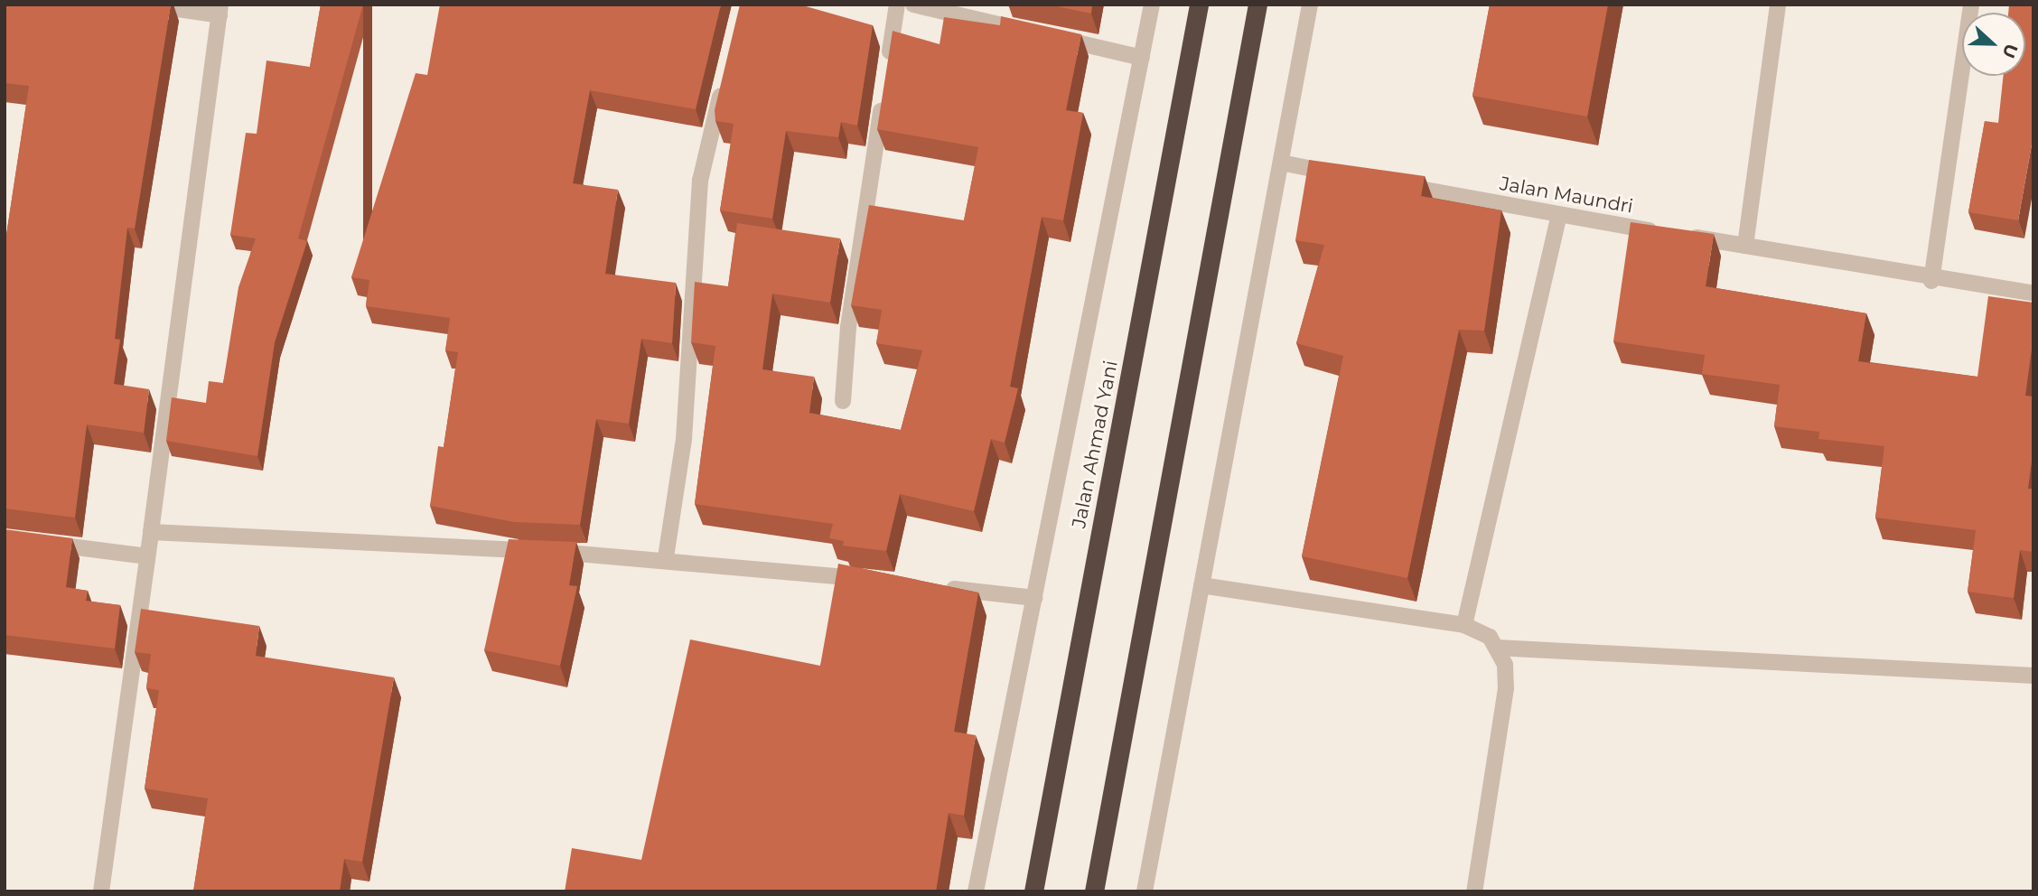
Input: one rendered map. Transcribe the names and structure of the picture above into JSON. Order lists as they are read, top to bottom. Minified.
{"streets":{"highway":["Jalan Ahmad Yani"],"street":["Jalan Maundri"]},"north":"right"}
